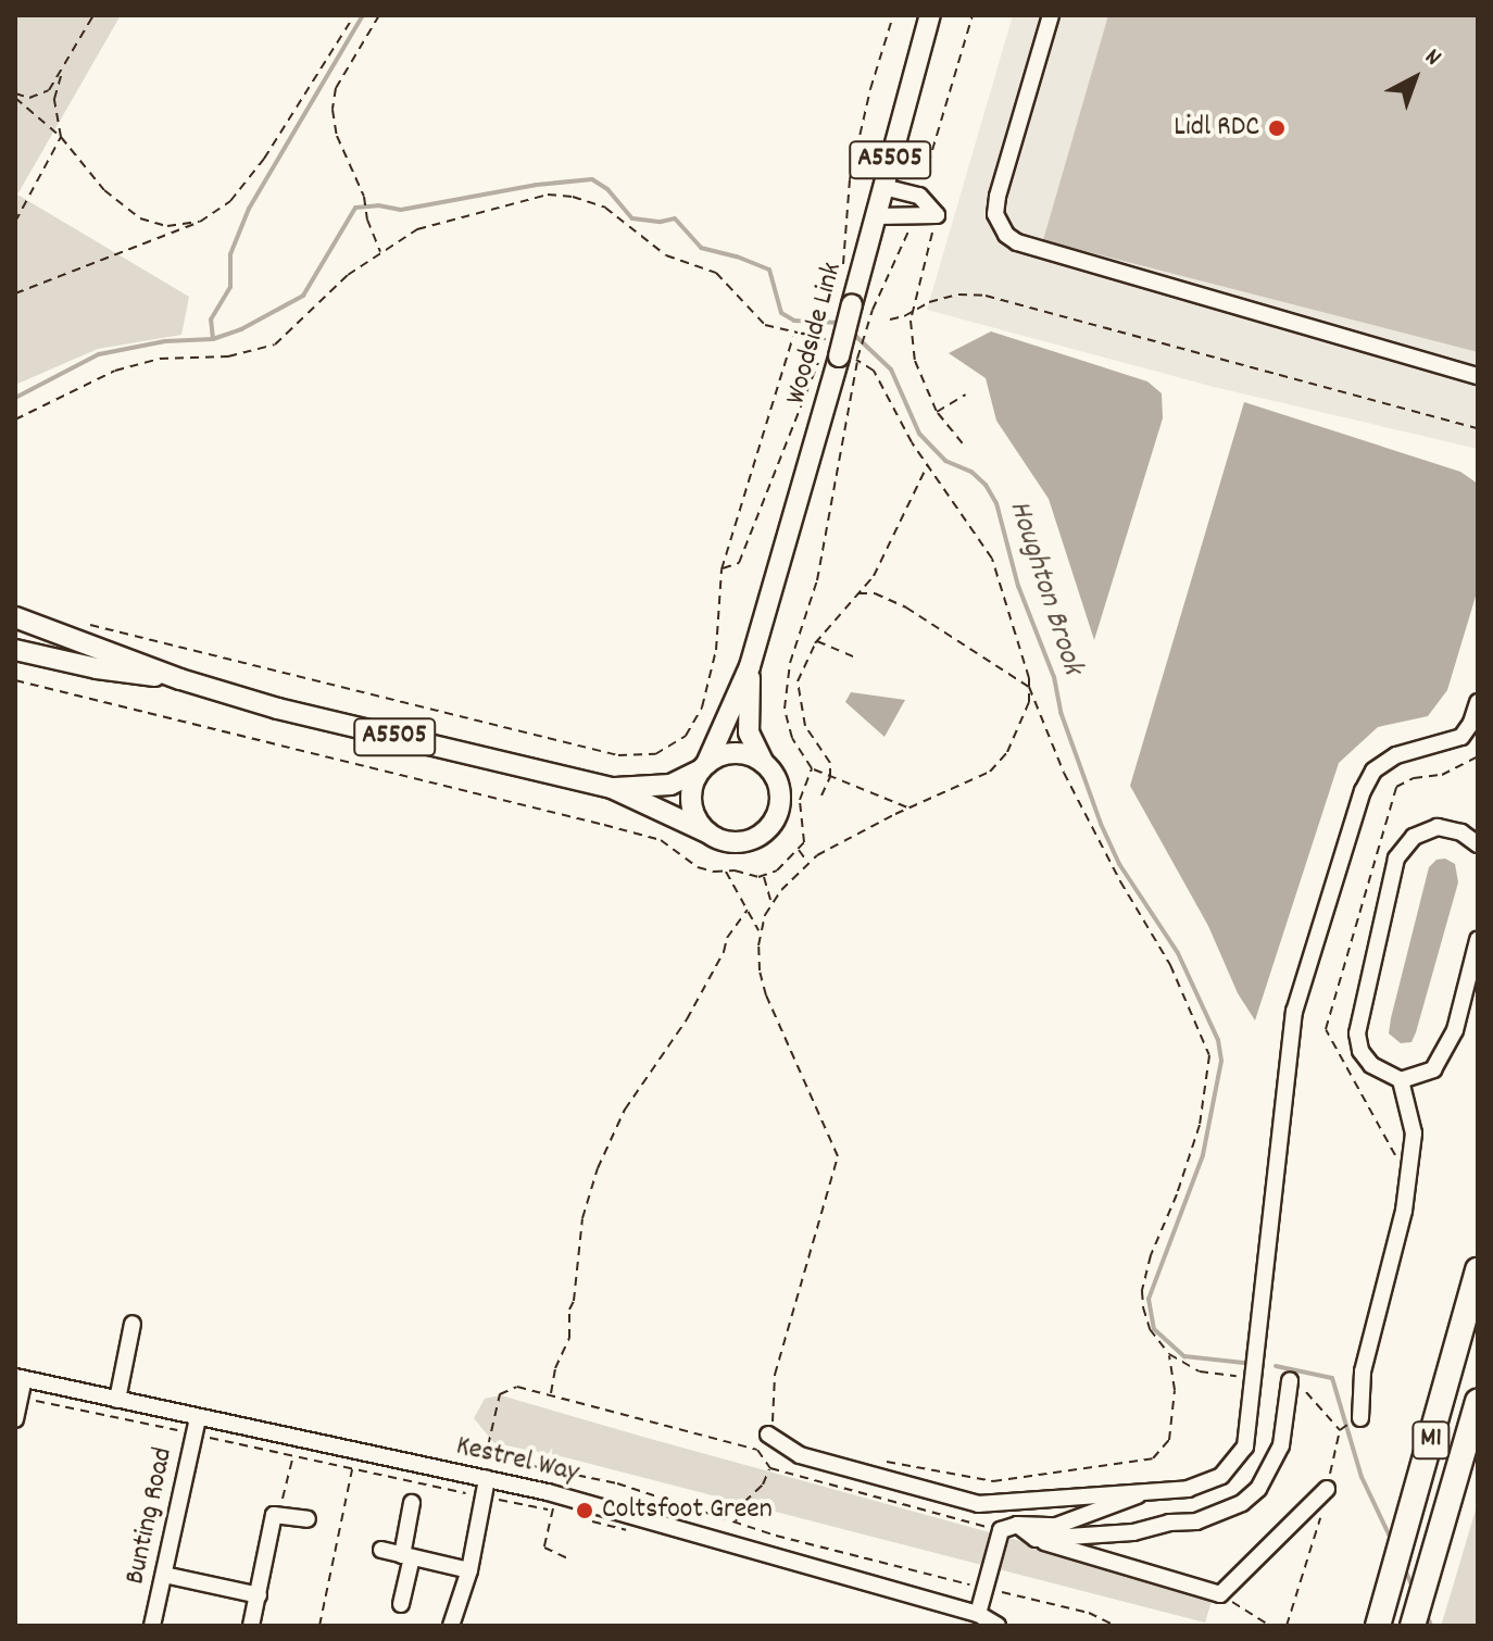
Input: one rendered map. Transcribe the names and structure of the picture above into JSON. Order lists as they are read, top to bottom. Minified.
{"streets":{"highway":["M1"],"main road":["A5505","Woodside Link"],"street":["Kestrel Way","Bunting Road"]},"crossings":[["A5505","Woodside Link"],["Kestrel Way","Bunting Road"]],"water":["Houghton Brook"],"places":["Lidl RDC","Coltsfoot Green"],"north":"top right"}
